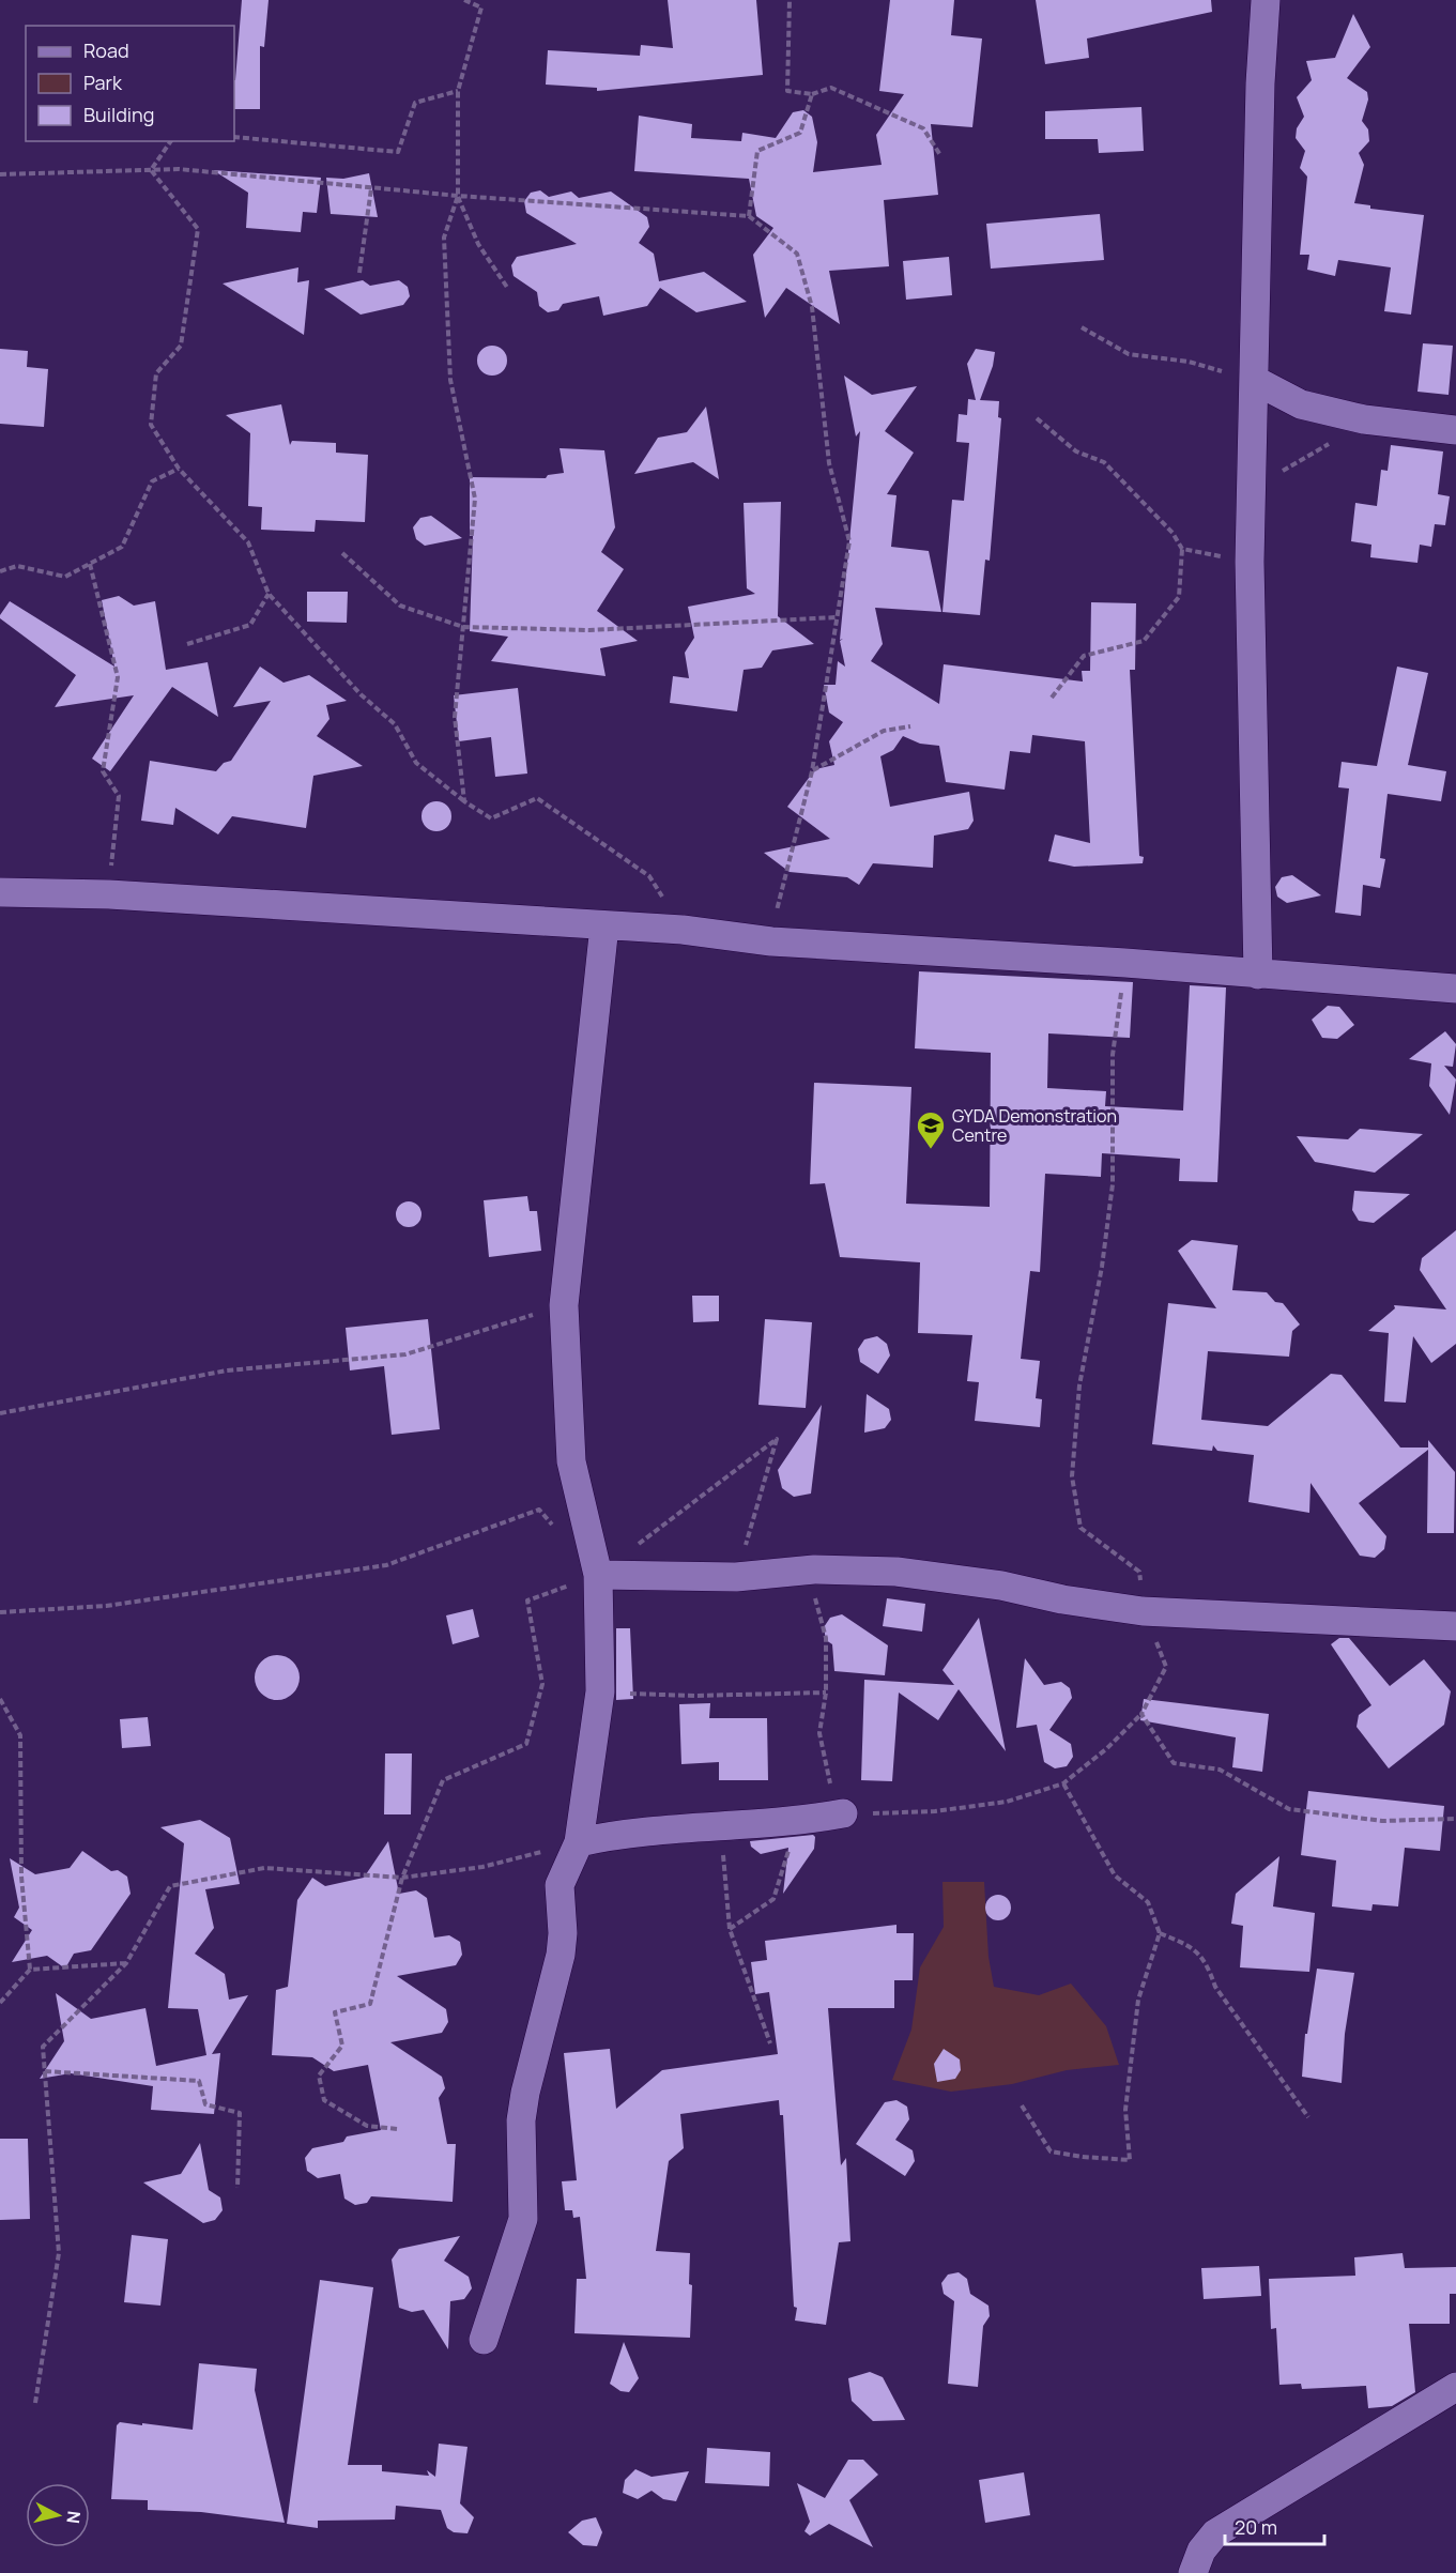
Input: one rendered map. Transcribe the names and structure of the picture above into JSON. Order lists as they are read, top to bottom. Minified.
{"places":{"school or university":["GYDA Demonstration Centre"]},"legend":["Road","Park","Building"],"scale_bar":"20 m","north":"right"}
